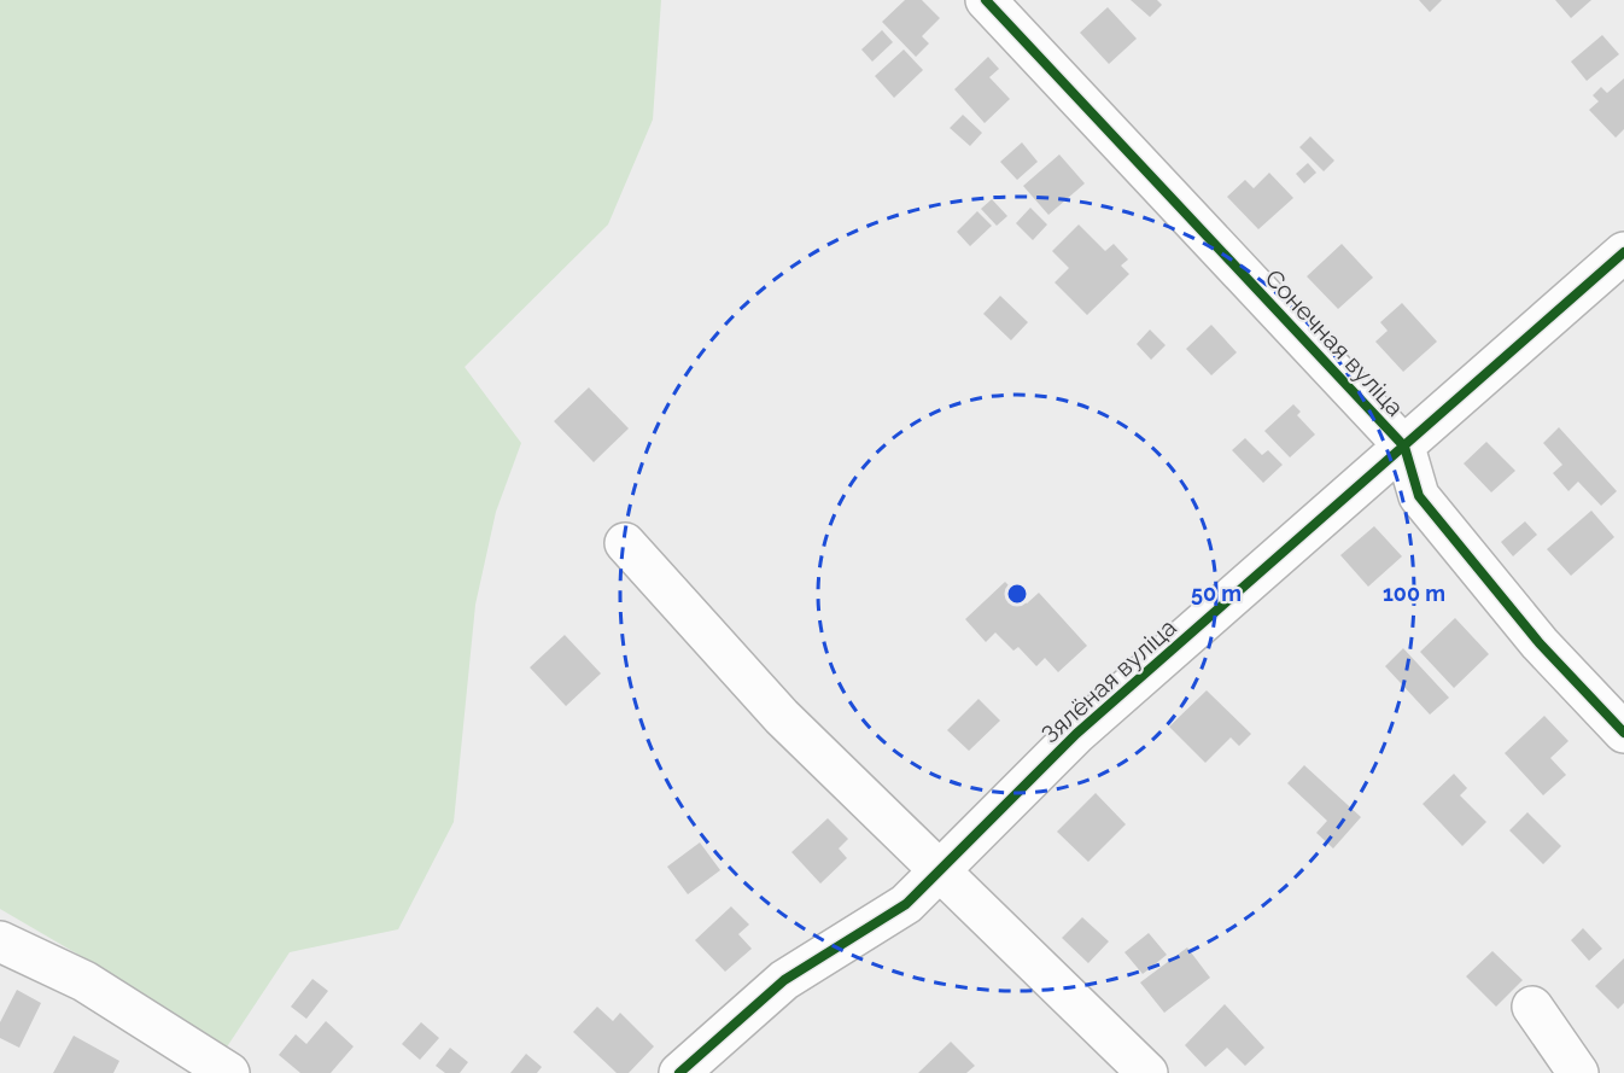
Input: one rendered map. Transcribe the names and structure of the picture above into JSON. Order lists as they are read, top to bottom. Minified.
{"streets":{"street":["Сонечная вуліца","Зялёная вуліца"]},"crossings":[["Сонечная вуліца","Зялёная вуліца"]],"rings":["50 m","100 m"]}
